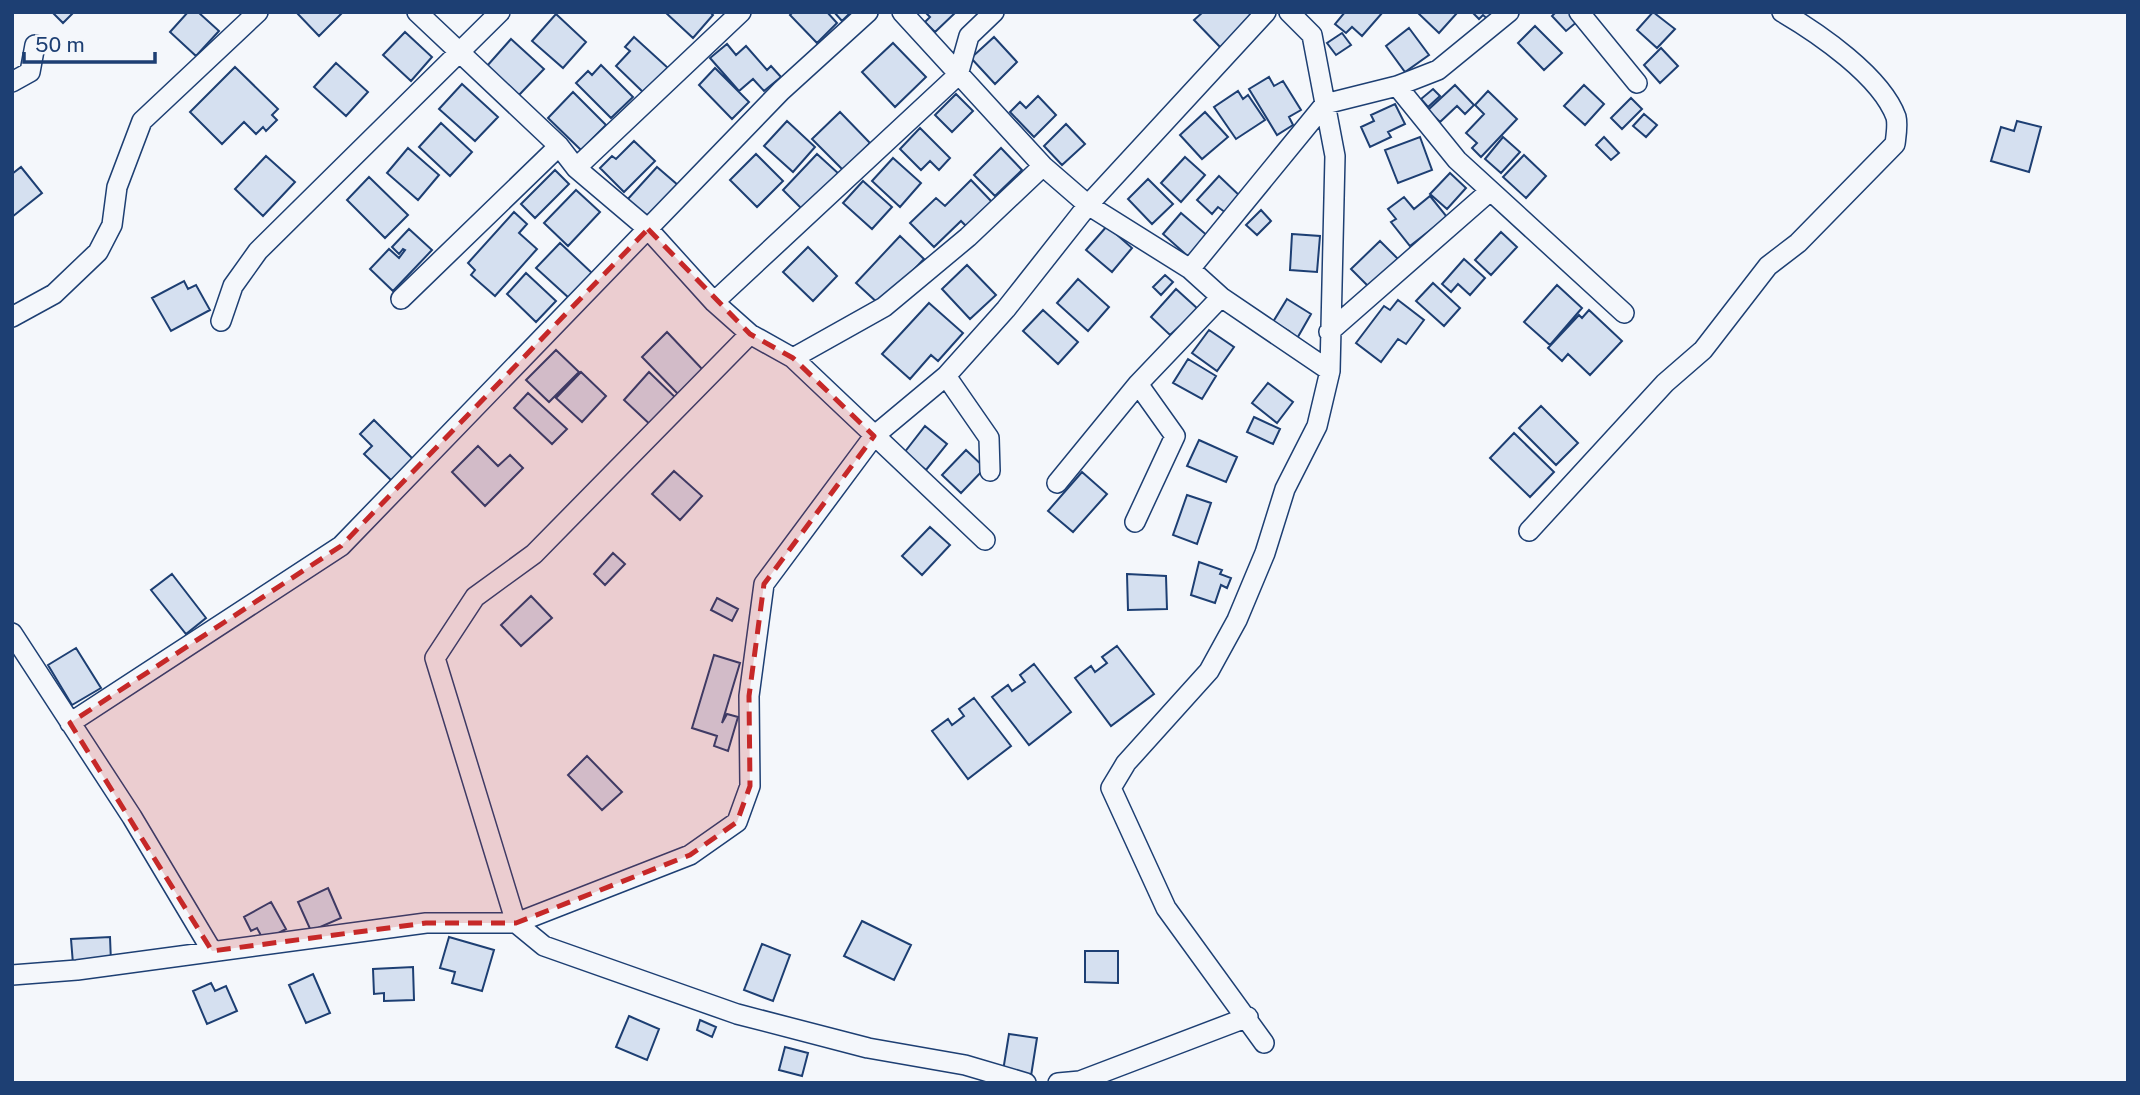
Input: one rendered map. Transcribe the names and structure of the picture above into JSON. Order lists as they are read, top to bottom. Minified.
{"scale_bar":"50 m"}
